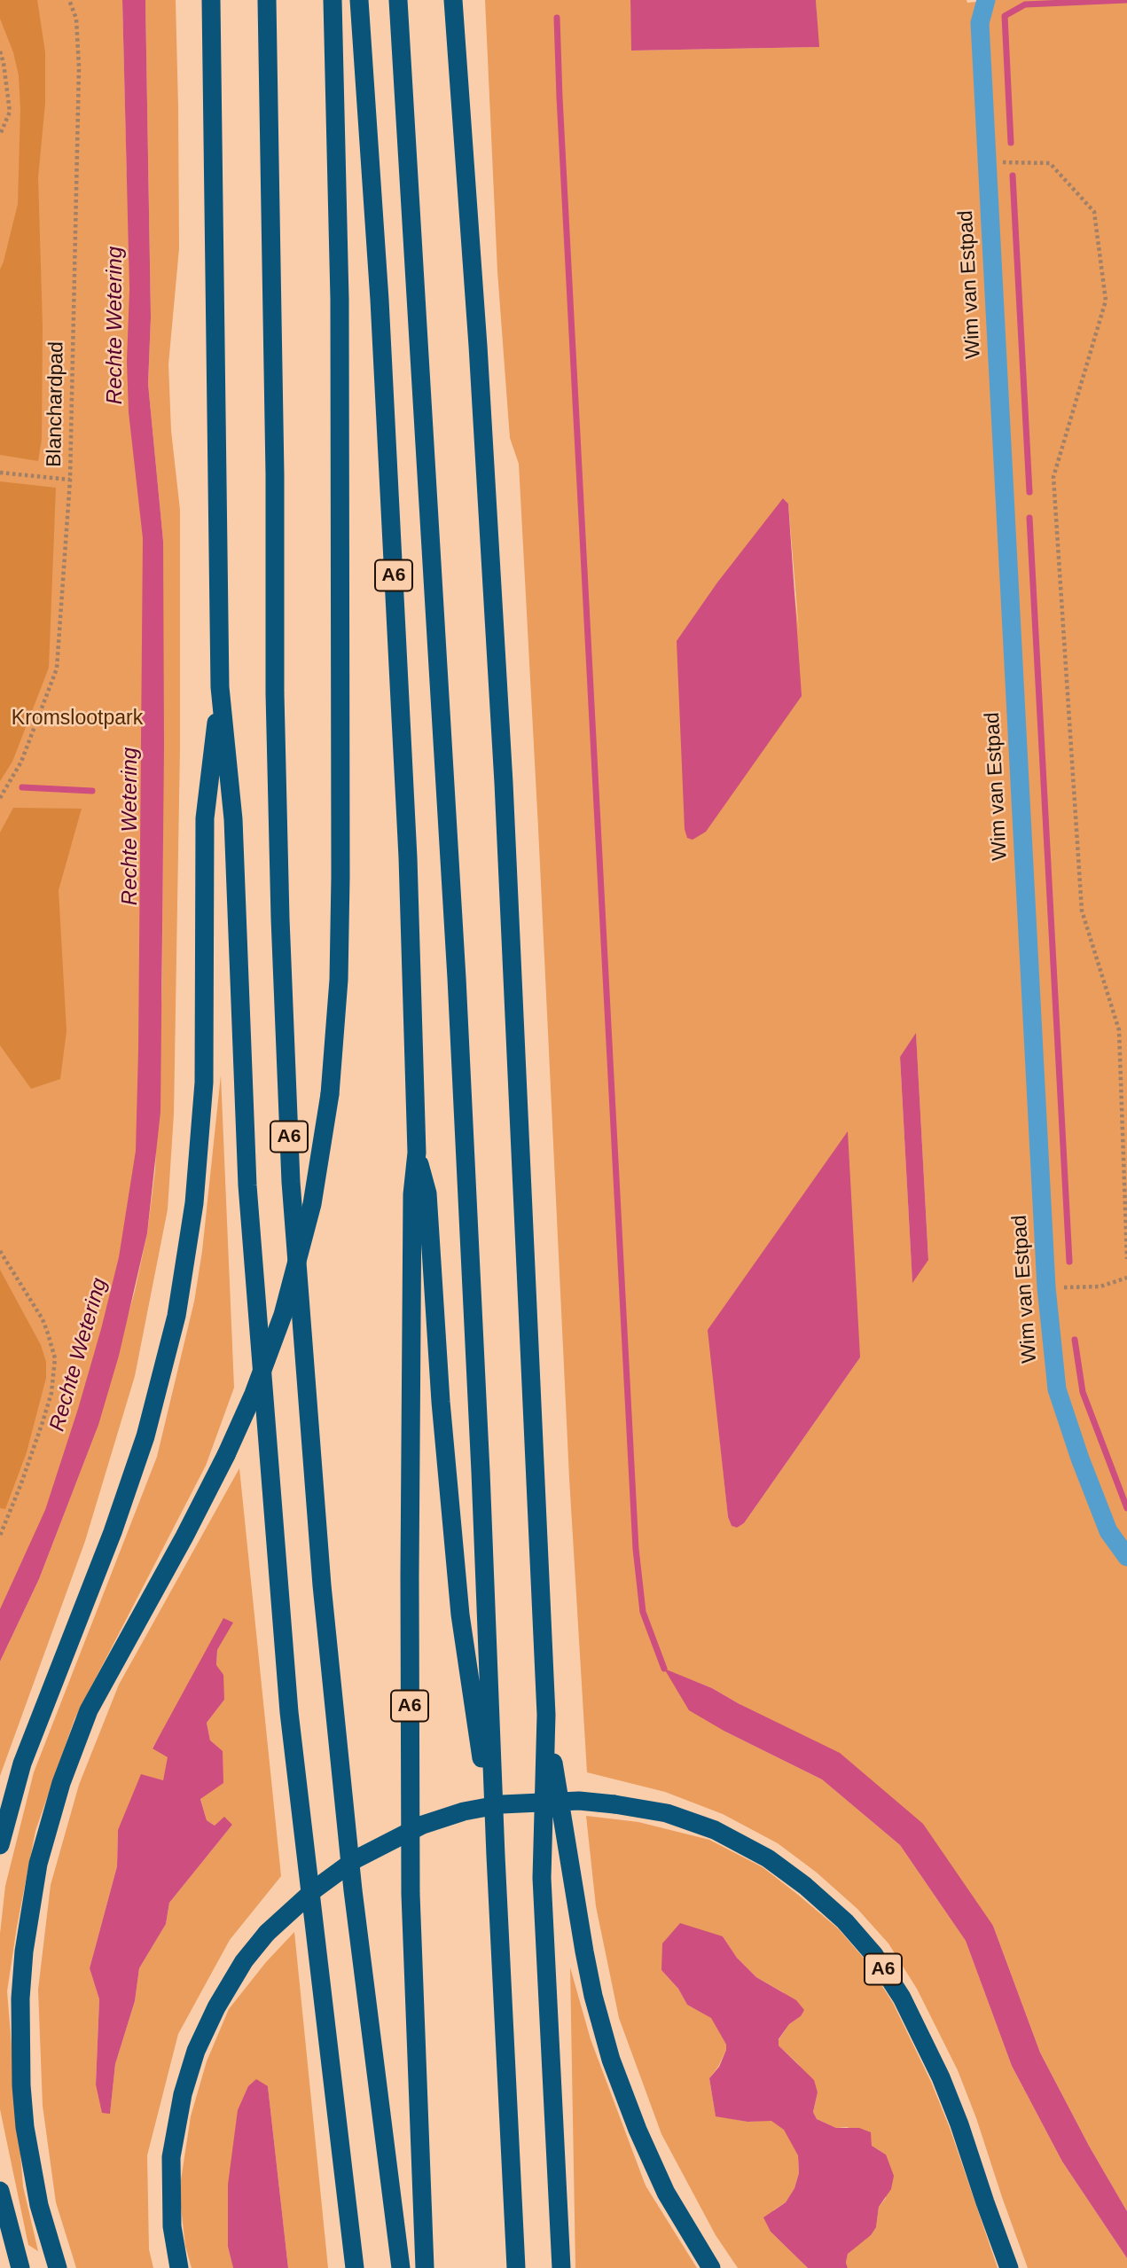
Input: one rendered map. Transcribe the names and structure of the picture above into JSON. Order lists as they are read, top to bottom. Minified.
{"streets":{"highway":["A6"],"street":["Wim van Estpad"],"path":["Blanchardpad"]},"water":["Rechte Wetering"],"parks":["Kromslootpark"]}
